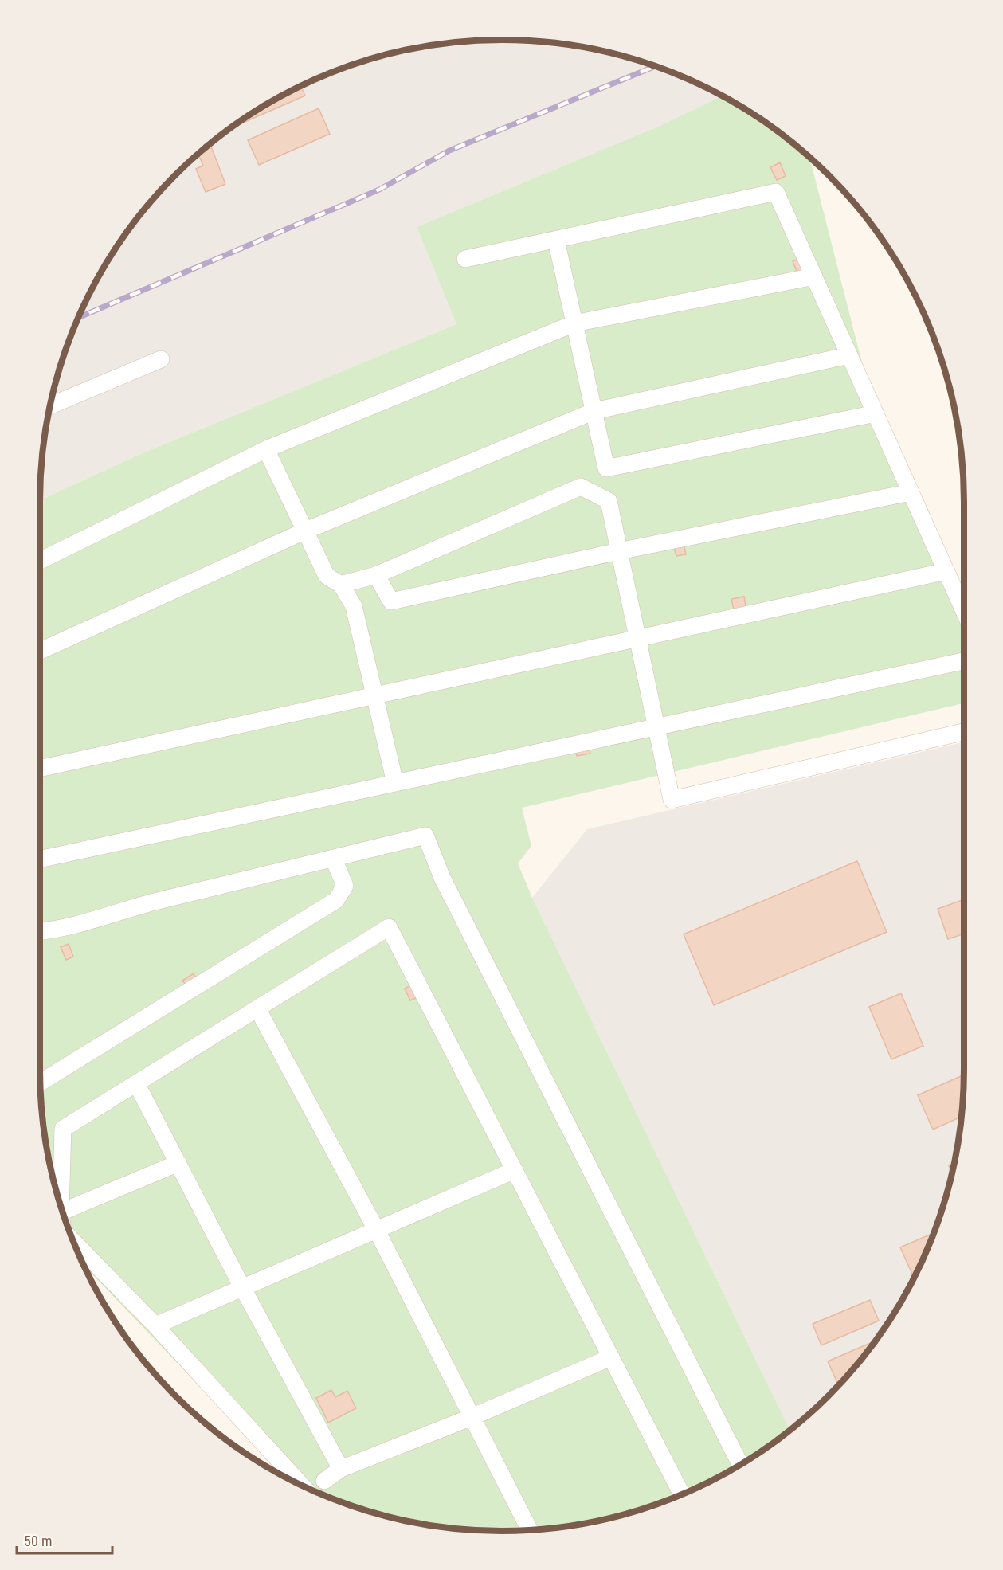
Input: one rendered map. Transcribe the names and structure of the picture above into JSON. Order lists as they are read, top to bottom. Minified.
{"scale_bar":"50 m"}
